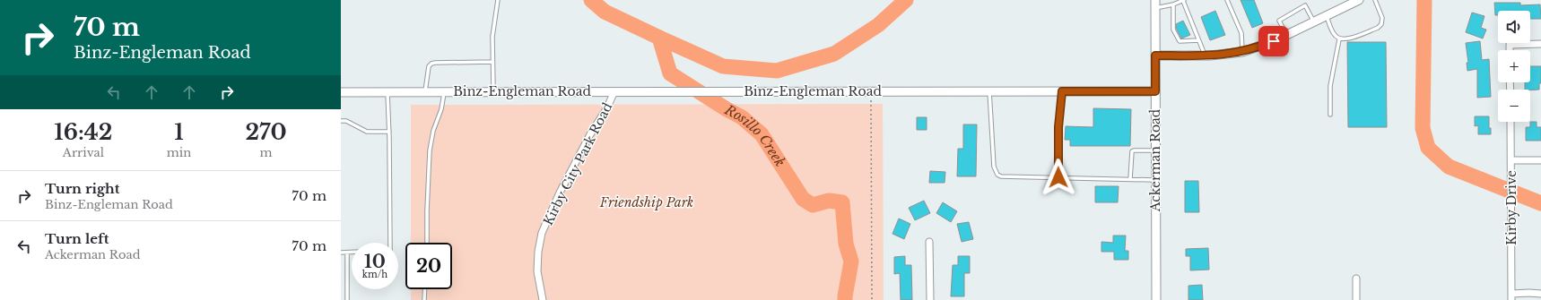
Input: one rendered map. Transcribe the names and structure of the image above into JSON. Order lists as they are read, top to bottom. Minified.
{"streets":{"street":["Binz-Engleman Road","Ackerman Road","Kirby City Park Road","Kirby Drive"]},"crossings":[["Binz-Engleman Road","Ackerman Road"],["Binz-Engleman Road","Kirby City Park Road"]],"water":["Rosillo Creek"],"parks":["Friendship Park"],"page":{"turn":["70 m","Binz-Engleman Road"],"map_buttons":["+","−"],"eta":["16:42","Arrival","1","min","270","m"],"list":[{"name":"Turn right","note":"Binz-Engleman Road","value":"70 m"},{"name":"Turn left","note":"Ackerman Road","value":"70 m"}],"speed":"10 km/h","limit":"20"}}
